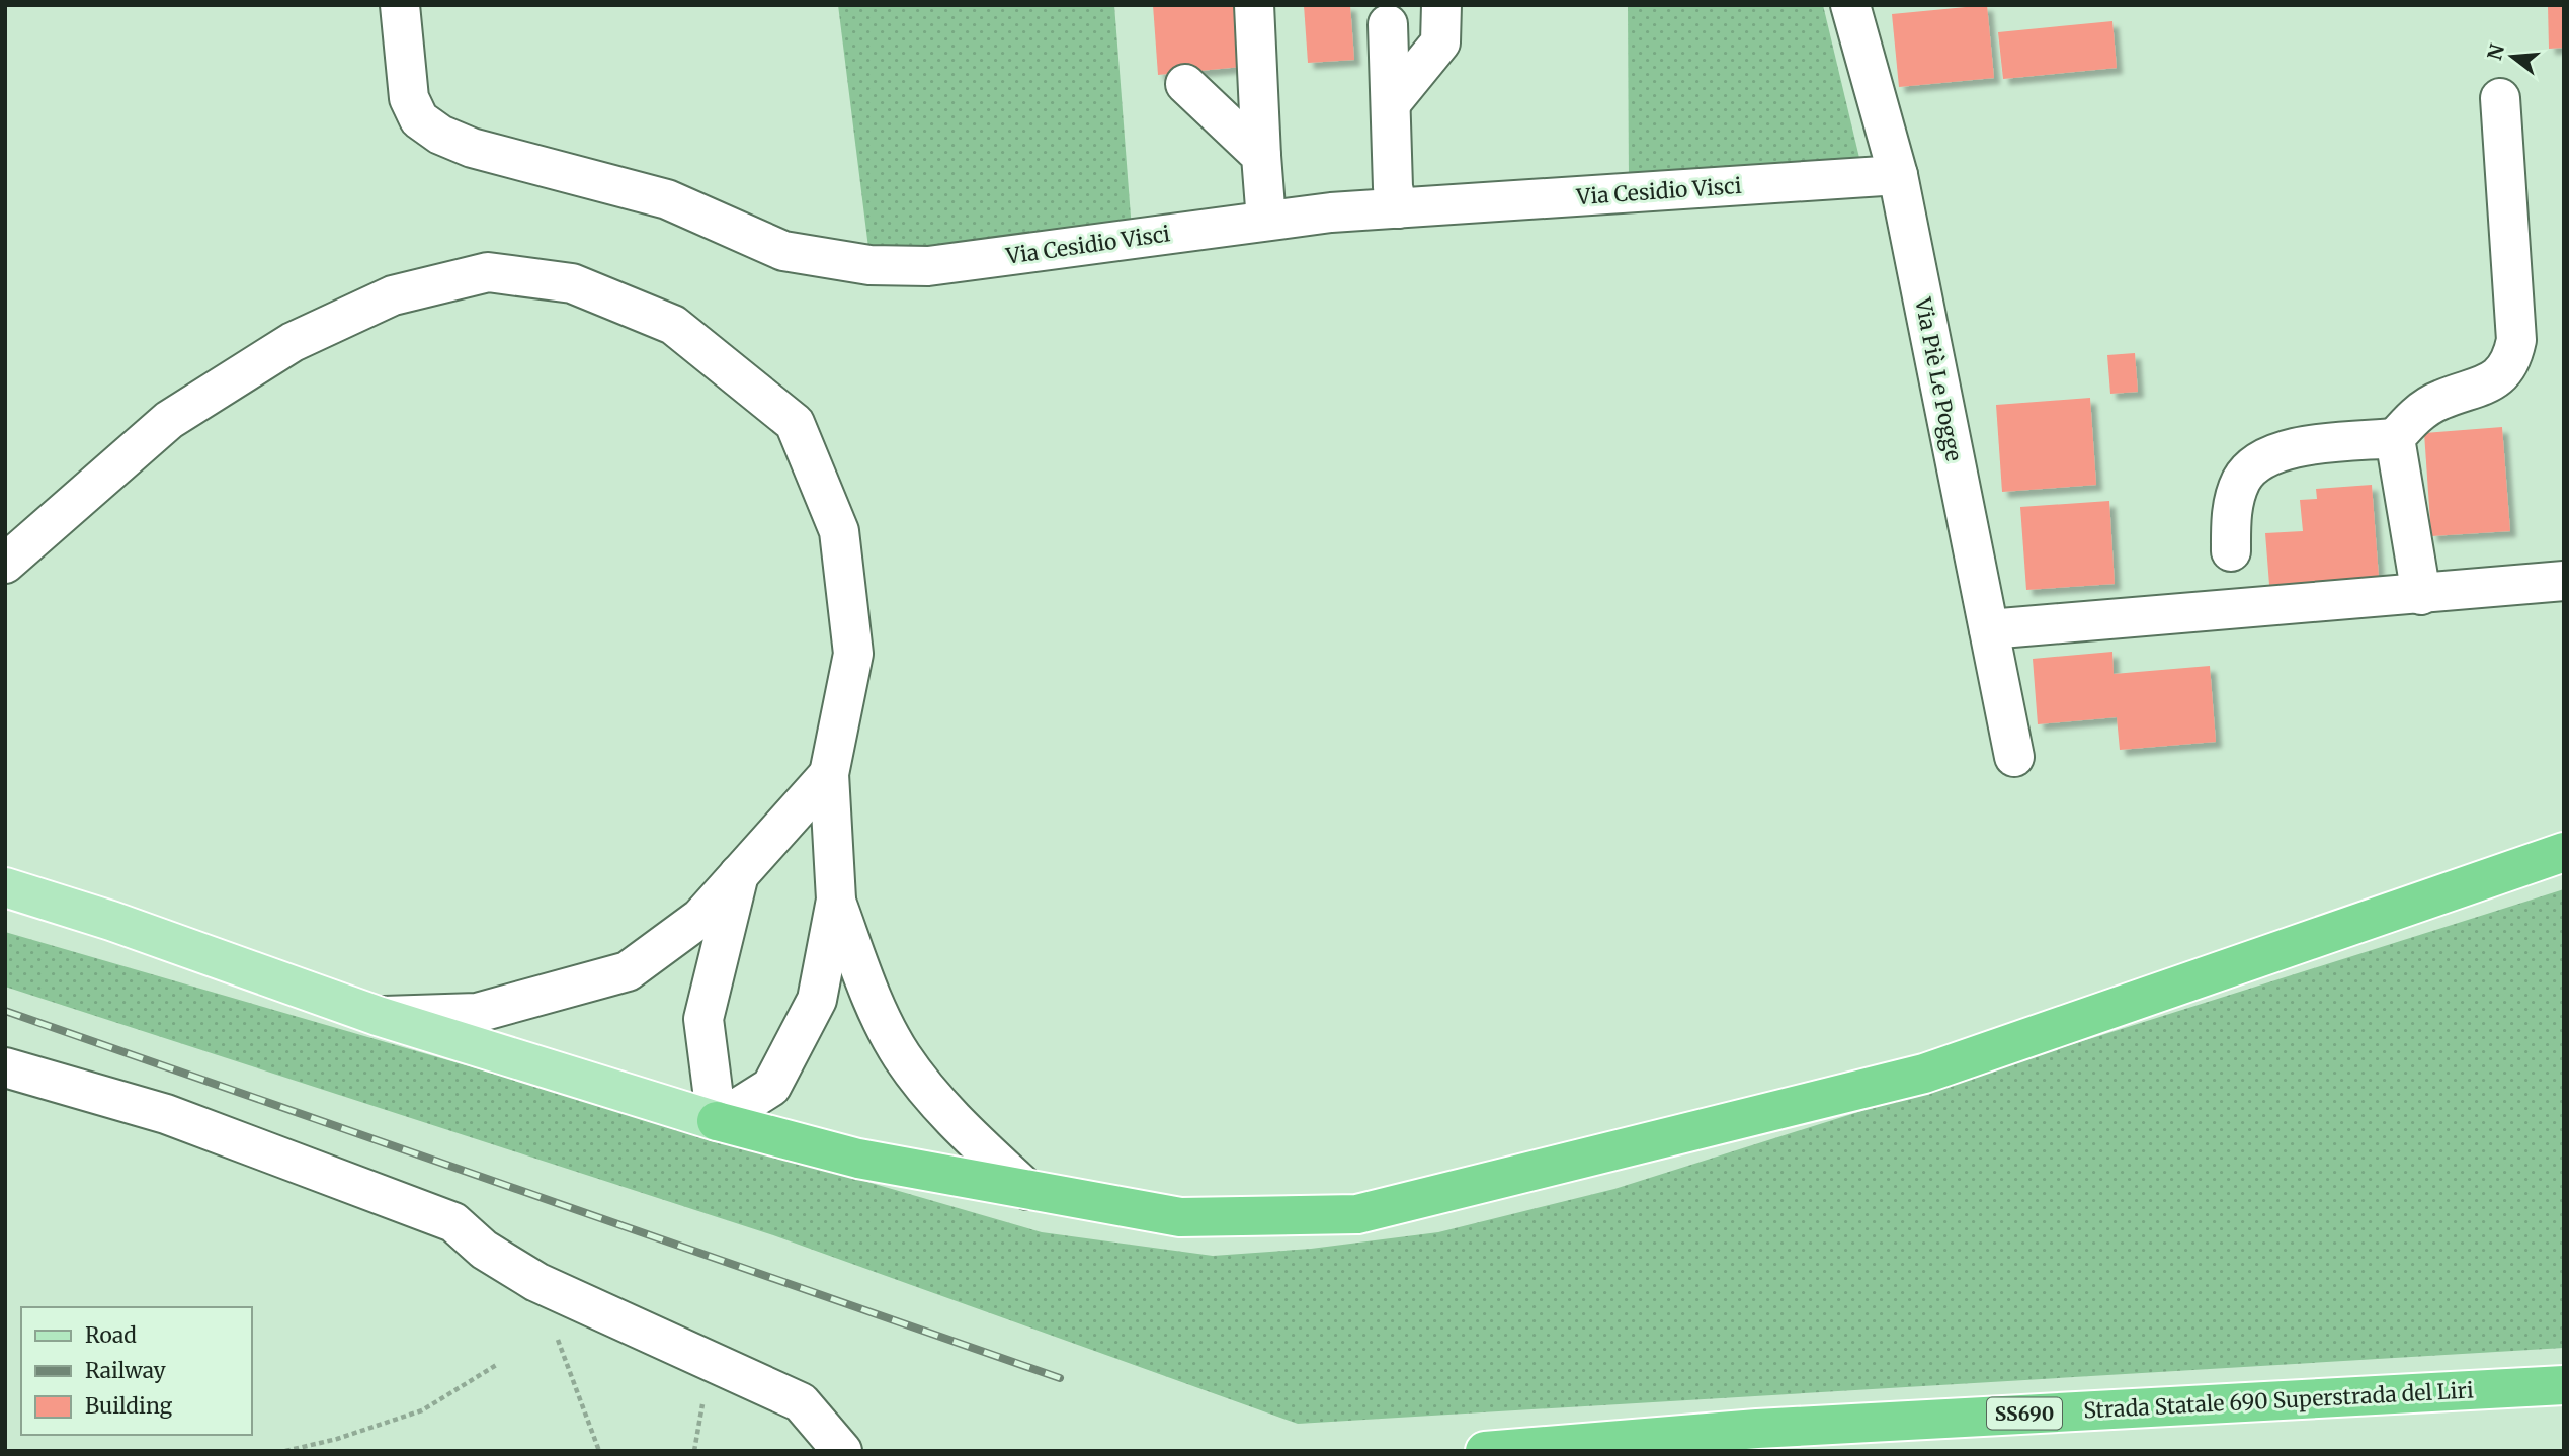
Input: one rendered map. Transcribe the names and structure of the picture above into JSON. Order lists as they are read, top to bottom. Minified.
{"streets":{"highway":["Strada Statale 690 Superstrada del Liri","SS690"],"street":["Via Cesidio Visci","Via Piè Le Pogge"]},"crossings":[["Via Cesidio Visci","Via Piè Le Pogge"]],"legend":["Road","Railway","Building"],"north":"left"}
